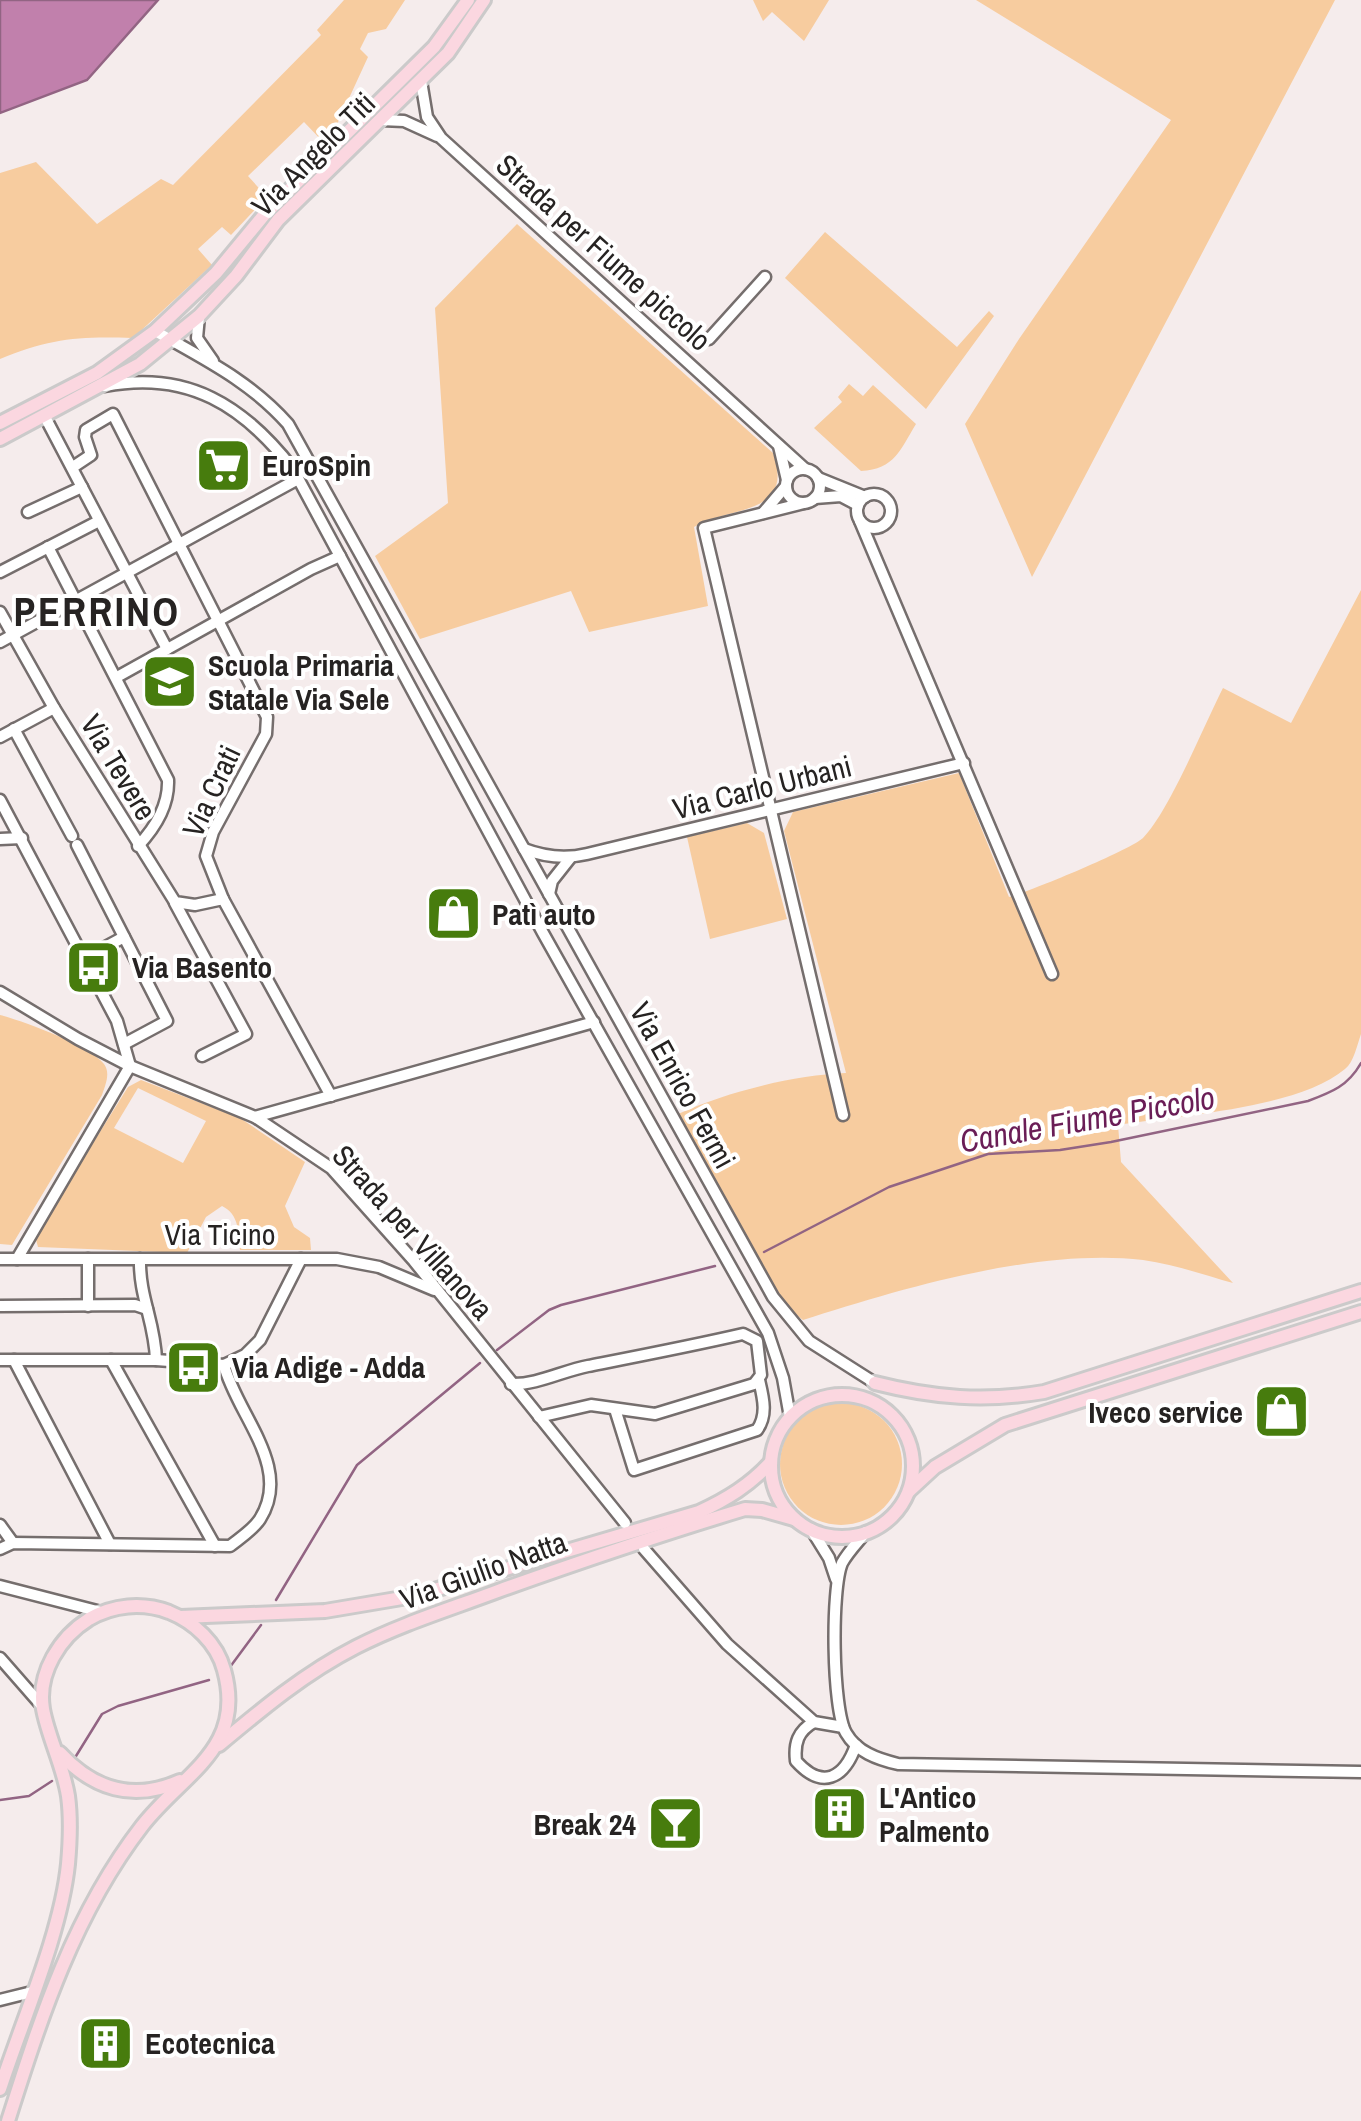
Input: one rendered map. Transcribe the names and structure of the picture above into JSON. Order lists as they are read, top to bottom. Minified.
{"streets":{"main road":["Via Angelo Titi","Via Enrico Fermi","Via Giulio Natta"],"street":["Strada per Fiume piccolo","Via Tevere","Via Carlo Urbani","Via Crati","Strada per Villanova","Via Ticino"]},"crossings":[["Via Angelo Titi","Strada per Fiume piccolo"],["Via Angelo Titi","Via Enrico Fermi"],["Via Carlo Urbani","Via Enrico Fermi"],["Via Crati","Via Enrico Fermi"],["Via Enrico Fermi","Strada per Villanova"],["Via Enrico Fermi","Via Giulio Natta"],["Strada per Villanova","Via Ticino"]],"districts":["PERRINO"],"water":["Canale Fiume Piccolo"],"places":{"supermarket":["EuroSpin"],"school or university":["Scuola Primaria Statale Via Sele"],"shop":["Patì auto","Iveco service"],"bus stop":["Via Basento","Via Adige - Adda"],"building":["L'Antico Palmento","Ecotecnica"],"bar":["Break 24"]}}
